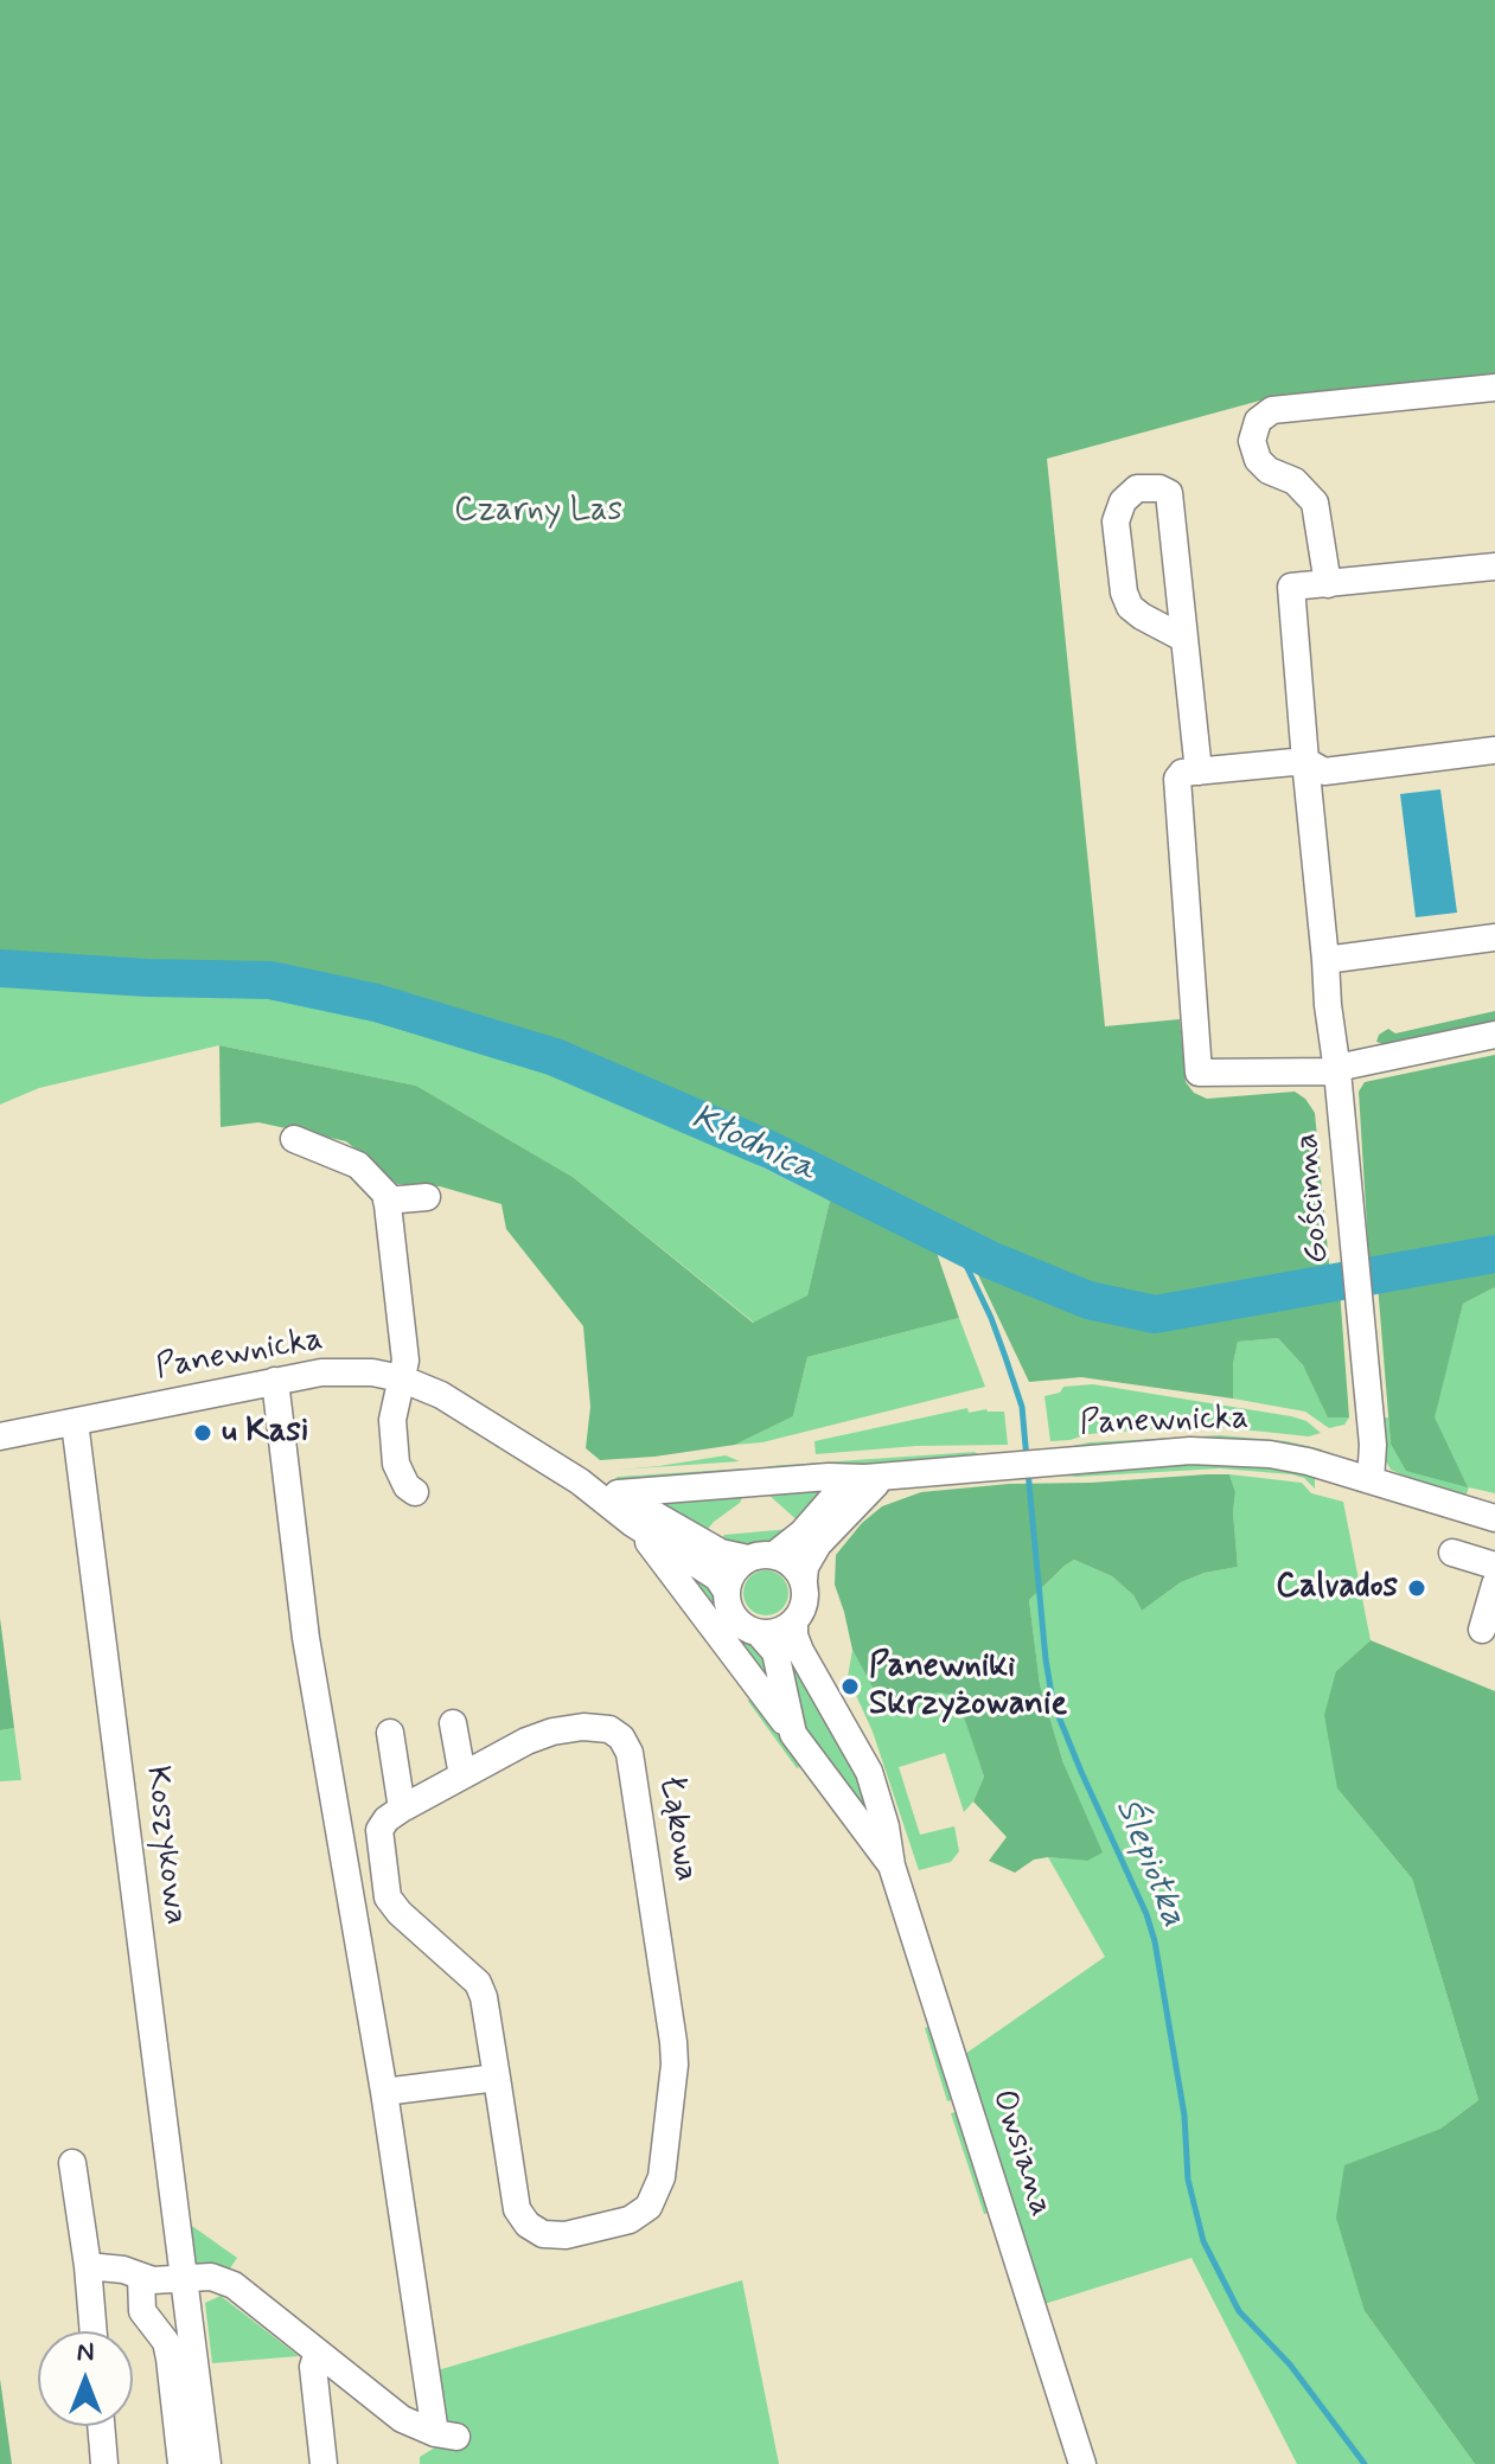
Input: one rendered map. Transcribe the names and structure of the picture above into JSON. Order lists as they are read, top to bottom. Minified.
{"streets":{"street":["Gościnna","Panewnicka","Łąkowa","Koszykowa","Owsiana"]},"crossings":[["Gościnna","Panewnicka"],["Panewnicka","Koszykowa"],["Panewnicka","Owsiana"]],"water":["Kłodnica","Ślepiotka"],"parks":["Czarny Las"],"places":["u Kasi","Calvados","Panewniki Skrzyżowanie"],"north":"top"}
